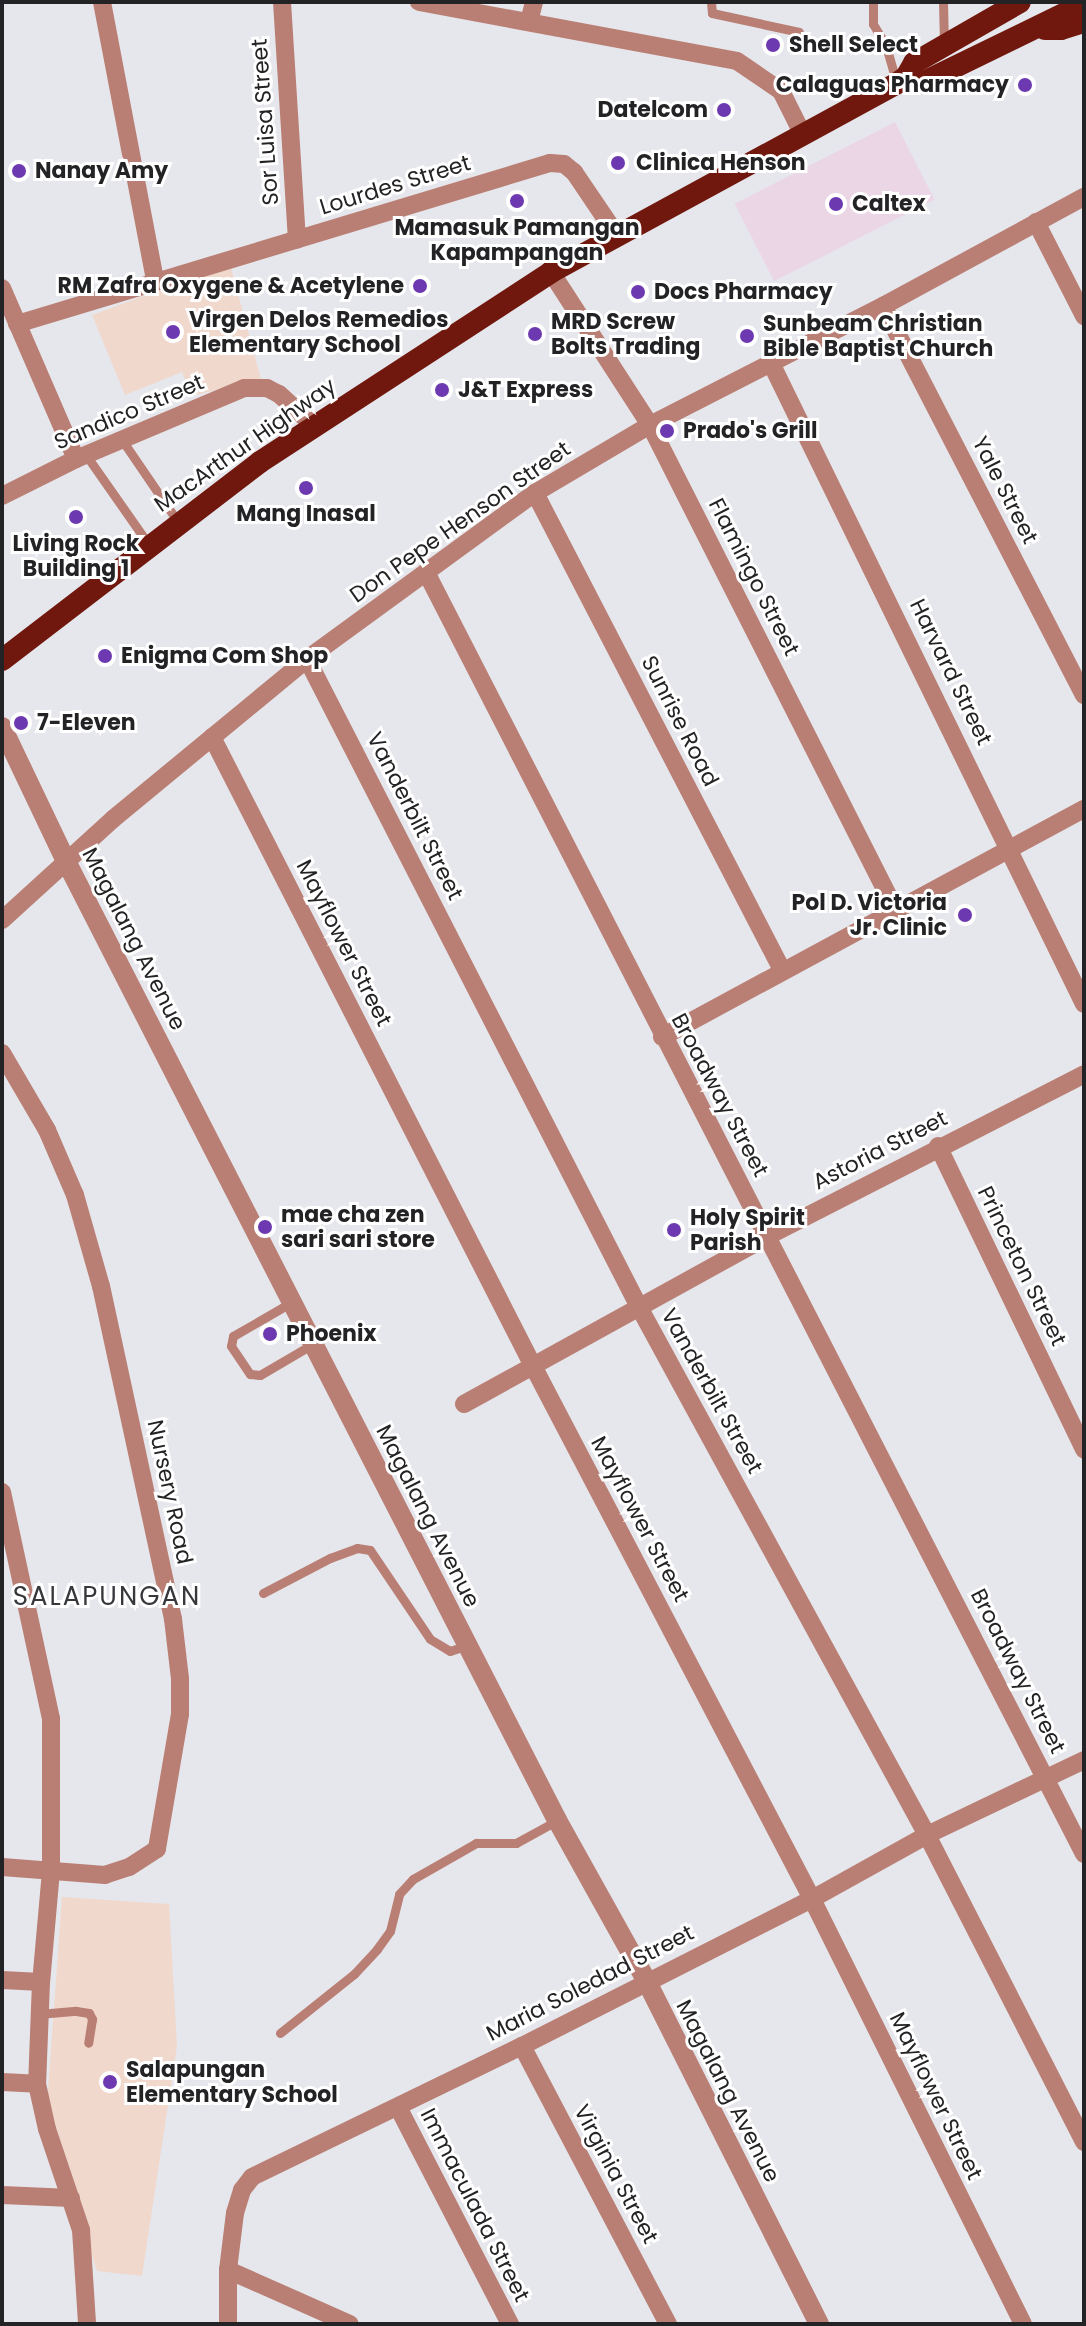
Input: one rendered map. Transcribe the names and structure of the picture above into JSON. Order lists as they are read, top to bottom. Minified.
{"streets":{"highway":["MacArthur Highway"],"street":["Sor Luisa Street","Lourdes Street","Sandico Street","Yale Street","Don Pepe Henson Street","Flamingo Street","Harvard Street","Sunrise Road","Vanderbilt Street","Magalang Avenue","Mayflower Street","Broadway Street","Astoria Street","Princeton Street","Nursery Road","Maria Soledad Street","Virginia Street","Immaculada Street"]},"crossings":[["Sor Luisa Street","Lourdes Street"],["Lourdes Street","MacArthur Highway"],["Sandico Street","MacArthur Highway"],["MacArthur Highway","Flamingo Street"],["Yale Street","Don Pepe Henson Street"],["Don Pepe Henson Street","Flamingo Street"],["Don Pepe Henson Street","Harvard Street"],["Don Pepe Henson Street","Sunrise Road"],["Don Pepe Henson Street","Vanderbilt Street"],["Don Pepe Henson Street","Magalang Avenue"],["Don Pepe Henson Street","Mayflower Street"],["Don Pepe Henson Street","Broadway Street"],["Vanderbilt Street","Astoria Street"],["Vanderbilt Street","Maria Soledad Street"],["Magalang Avenue","Maria Soledad Street"],["Mayflower Street","Astoria Street"],["Mayflower Street","Maria Soledad Street"],["Broadway Street","Astoria Street"],["Broadway Street","Maria Soledad Street"],["Astoria Street","Princeton Street"],["Maria Soledad Street","Virginia Street"],["Maria Soledad Street","Immaculada Street"]],"districts":["SALAPUNGAN"],"places":["Shell Select","Calaguas Pharmacy","Datelcom","Clinica Henson","Nanay Amy","Mamasuk Pamangan Kapampangan","Caltex","RM Zafra Oxygene & Acetylene","Docs Pharmacy","Virgen Delos Remedios Elementary School","MRD Screw Bolts Trading","Sunbeam Christian Bible Baptist Church","J&T Express","Prado's Grill","Mang Inasal","Living Rock Building 1","Enigma Com Shop","7-Eleven","Pol D. Victoria Jr. Clinic","mae cha zen sari sari store","Holy Spirit Parish","Phoenix","Salapungan Elementary School"]}
